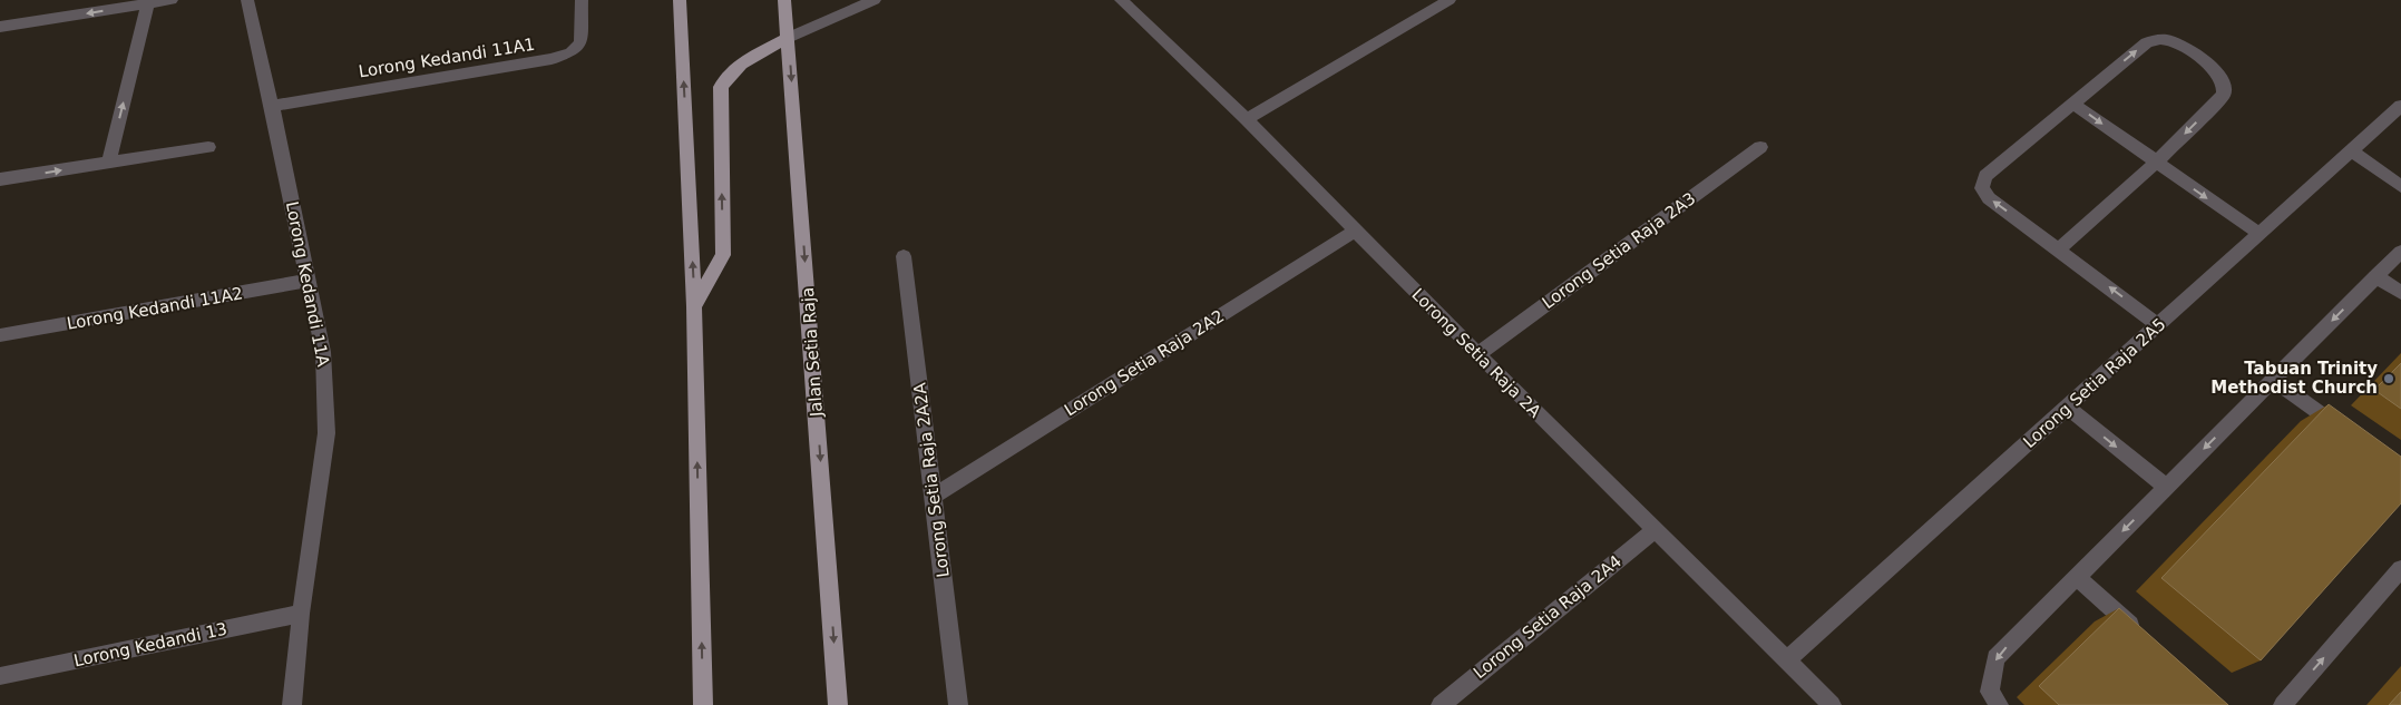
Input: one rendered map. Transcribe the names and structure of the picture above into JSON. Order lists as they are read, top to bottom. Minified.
{"streets":{"main road":["Jalan Setia Raja"],"street":["Lorong Kedandi 11A1","Lorong Setia Raja 2A3","Lorong Kedandi 11A","Lorong Kedandi 11A2","Lorong Setia Raja 2A","Lorong Setia Raja 2A2","Lorong Setia Raja 2A5","Lorong Setia Raja 2A2A","Lorong Setia Raja 2A4","Lorong Kedandi 13"]},"crossings":[["Lorong Kedandi 11A1","Lorong Kedandi 11A"],["Lorong Setia Raja 2A3","Lorong Setia Raja 2A"],["Lorong Kedandi 11A","Lorong Kedandi 11A2"],["Lorong Kedandi 11A","Lorong Kedandi 13"],["Lorong Setia Raja 2A","Lorong Setia Raja 2A2"],["Lorong Setia Raja 2A","Lorong Setia Raja 2A5"],["Lorong Setia Raja 2A","Lorong Setia Raja 2A4"],["Lorong Setia Raja 2A2","Lorong Setia Raja 2A2A"]],"places":["Tabuan Trinity Methodist Church"]}
